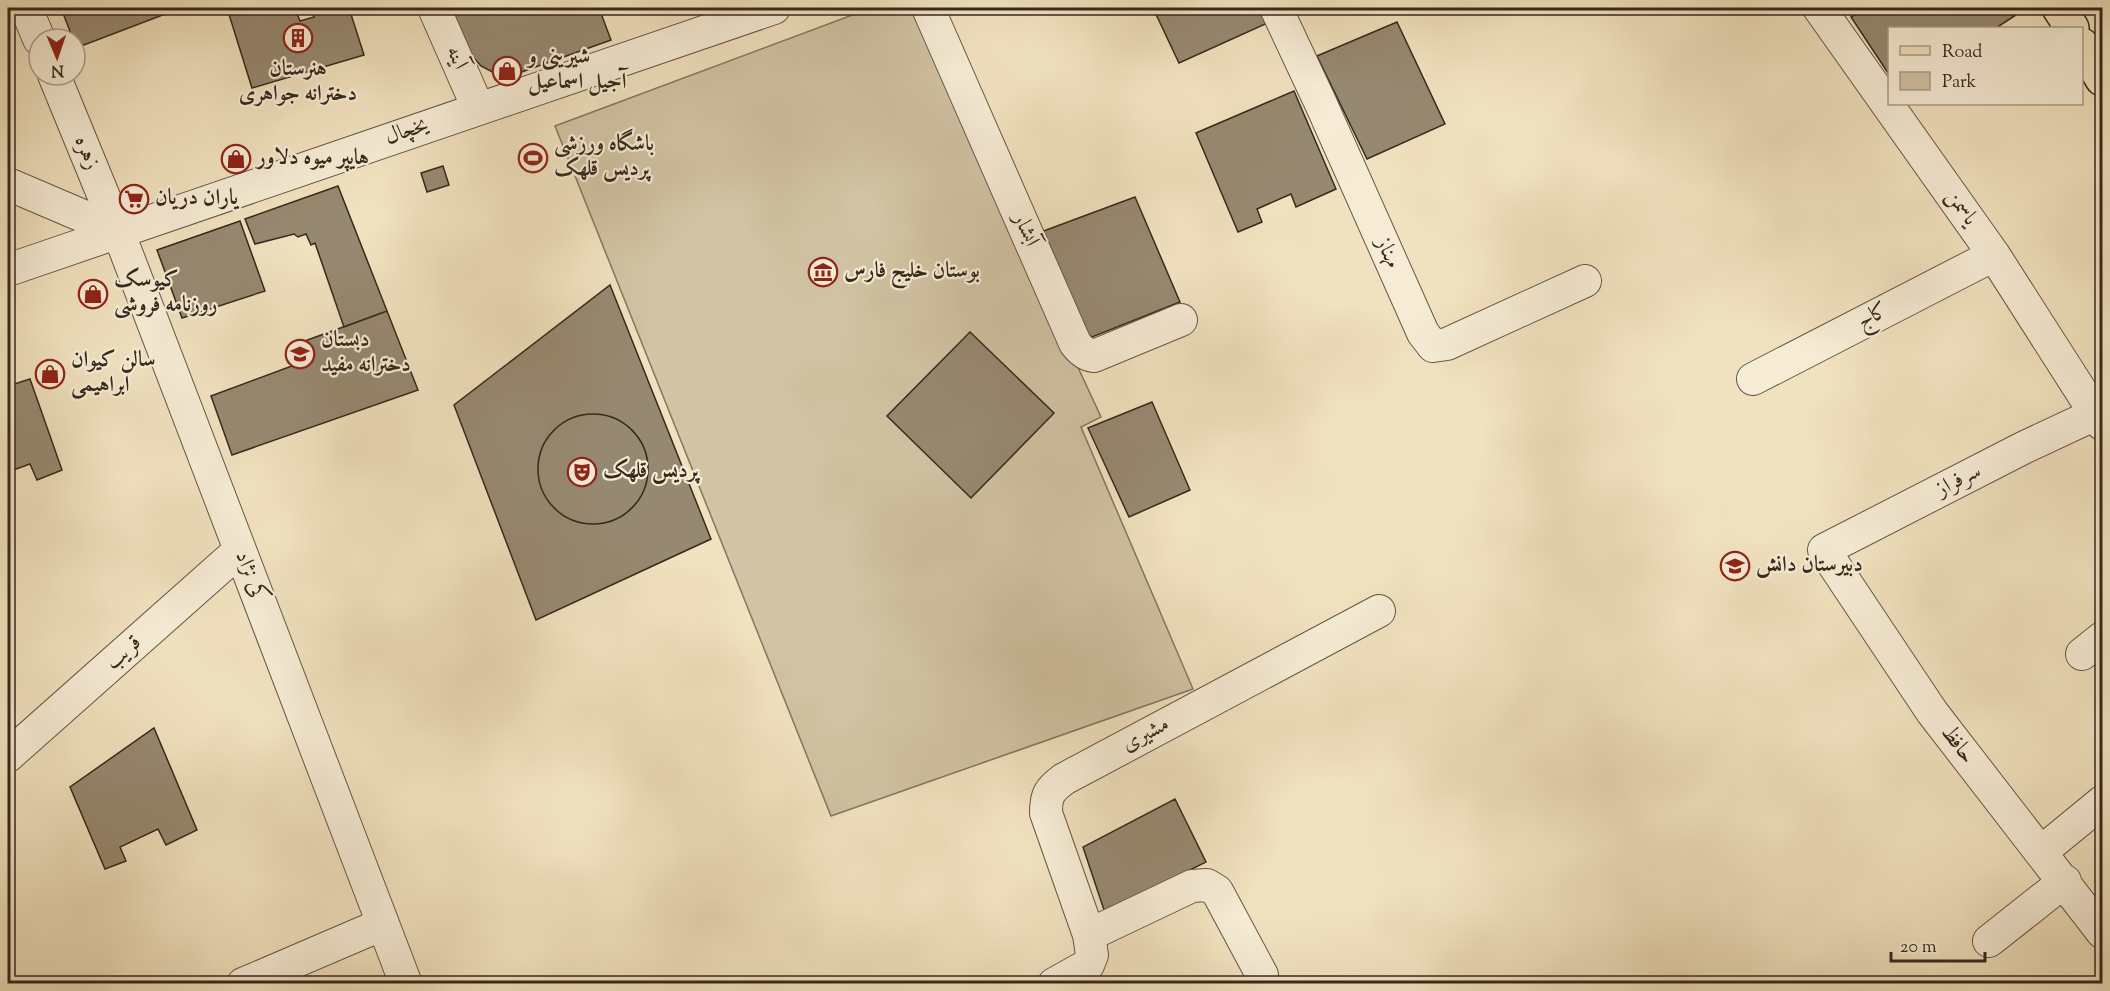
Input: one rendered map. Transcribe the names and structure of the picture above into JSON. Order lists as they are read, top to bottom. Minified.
{"streets":{"street":["آینه","یخچال","زهره","یاسمن","آبشار","مهناز","کاج","سرفراز","کی نژاد","قریب","مشیری","حافظ"]},"crossings":[["آینه","یخچال"],["یخچال","زهره"],["یخچال","کی نژاد"],["زهره","کی نژاد"],["یاسمن","کاج"],["یاسمن","سرفراز"],["سرفراز","حافظ"],["کی نژاد","قریب"]],"places":{"building":["هنرستان دخترانه جواهری"],"shop":["شیرینی و آجیل اسماعيل","هایپر میوه دلاور","کیوسک روزنامه فروشی","سالن کیوان ابراهیمی"],"sports":["باشگاه ورزشی پردیس قلهک"],"supermarket":["یاران دریان"],"museum":["بوستان خلیج فارس"],"school or university":["دبستان دخترانه مفید","دبیرستان دانش"],"theatre":["پردیس قلهک"]},"legend":["Road","Park"],"scale_bar":"20 m","north":"bottom"}
